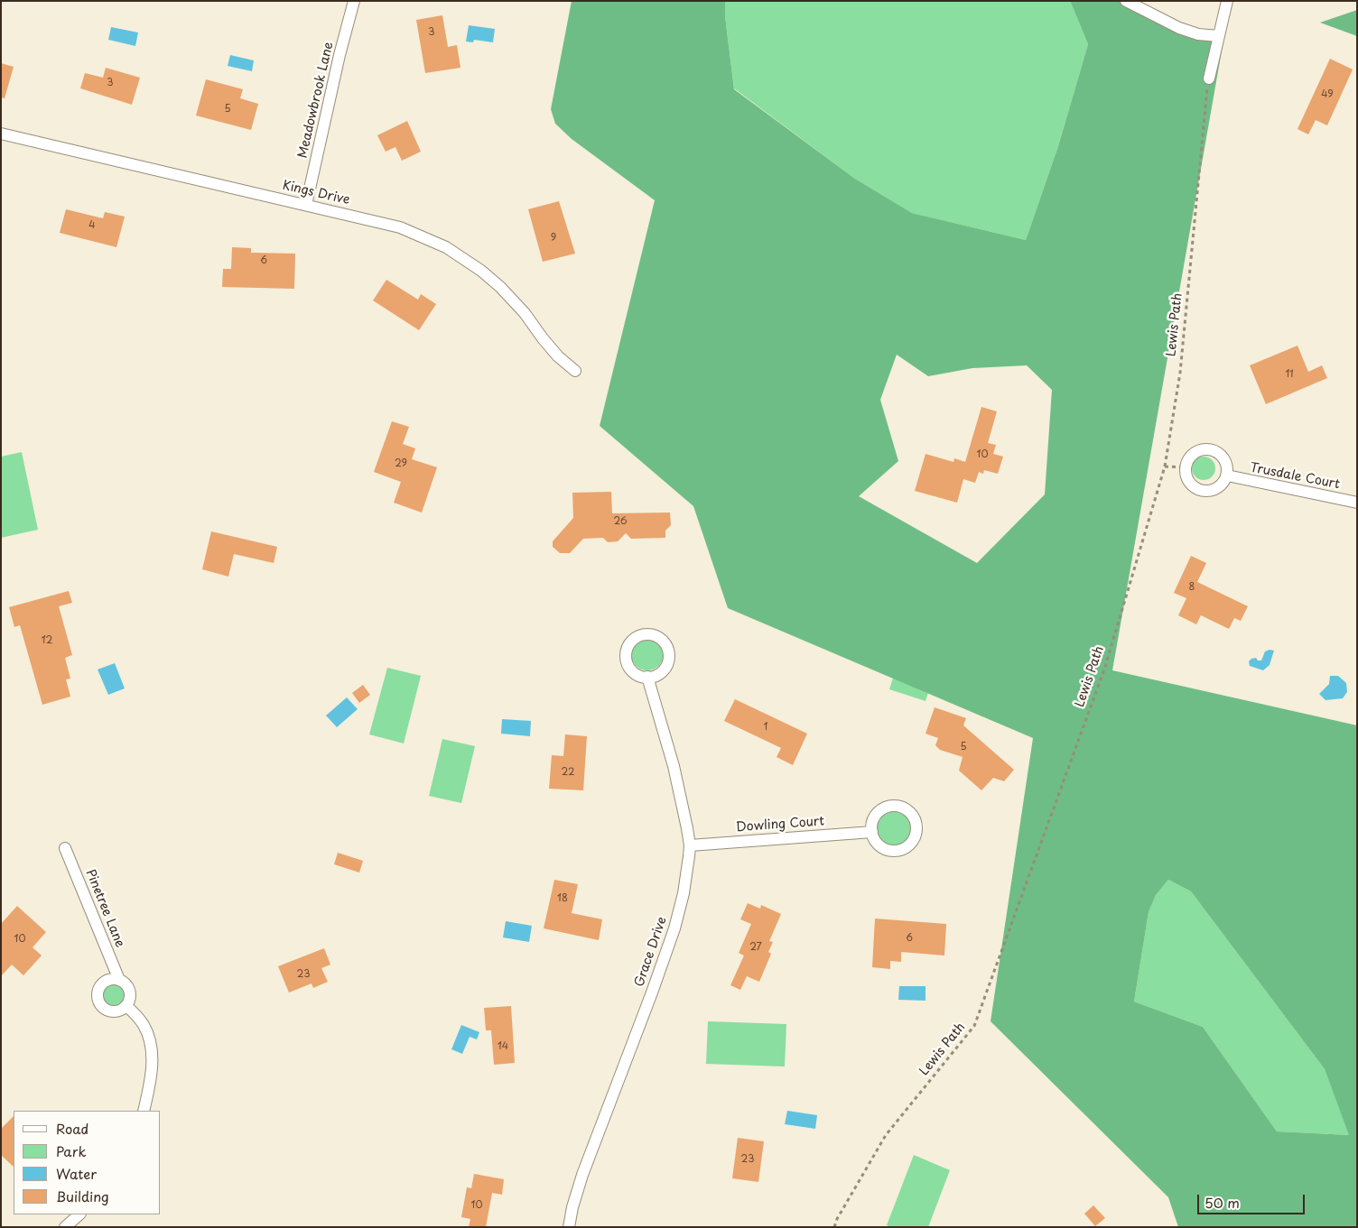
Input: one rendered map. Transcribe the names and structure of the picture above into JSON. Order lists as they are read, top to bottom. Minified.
{"streets":{"street":["Meadowbrook Lane","Kings Drive","Trusdale Court","Dowling Court","Pinetree Lane","Grace Drive"],"path":["Lewis Path"]},"crossings":[["Meadowbrook Lane","Kings Drive"],["Dowling Court","Grace Drive"]],"house_numbers":["3","3","49","5","4","9","6","11","10","29","26","8","12","1","5","22","18","6","10","27","23","14","23","10"],"legend":["Road","Park","Water","Building"],"scale_bar":"50 m"}
